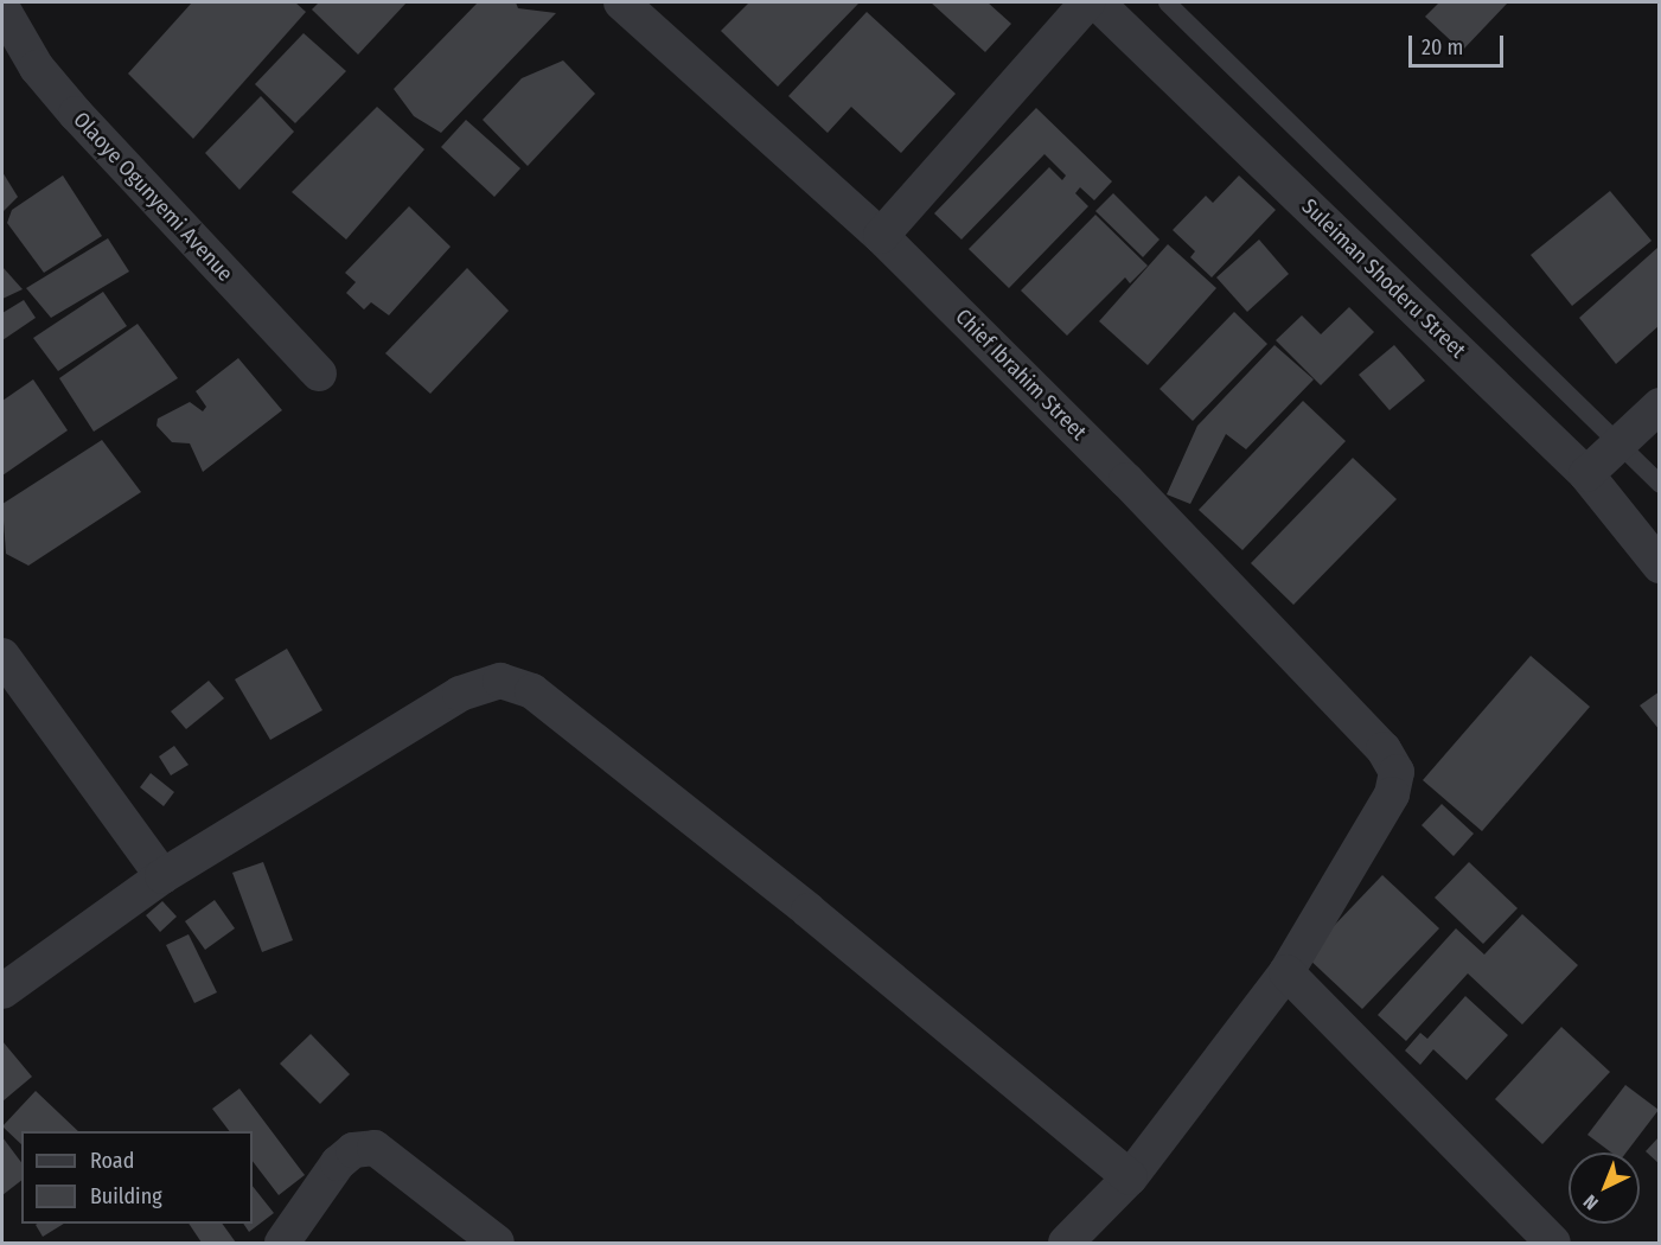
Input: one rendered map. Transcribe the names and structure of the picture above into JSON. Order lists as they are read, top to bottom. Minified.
{"streets":{"street":["Olaoye Ogunyemi Avenue","Suleiman Shoderu Street","Chief Ibrahim Street"]},"legend":["Road","Building"],"scale_bar":"20 m","north":"bottom left"}
